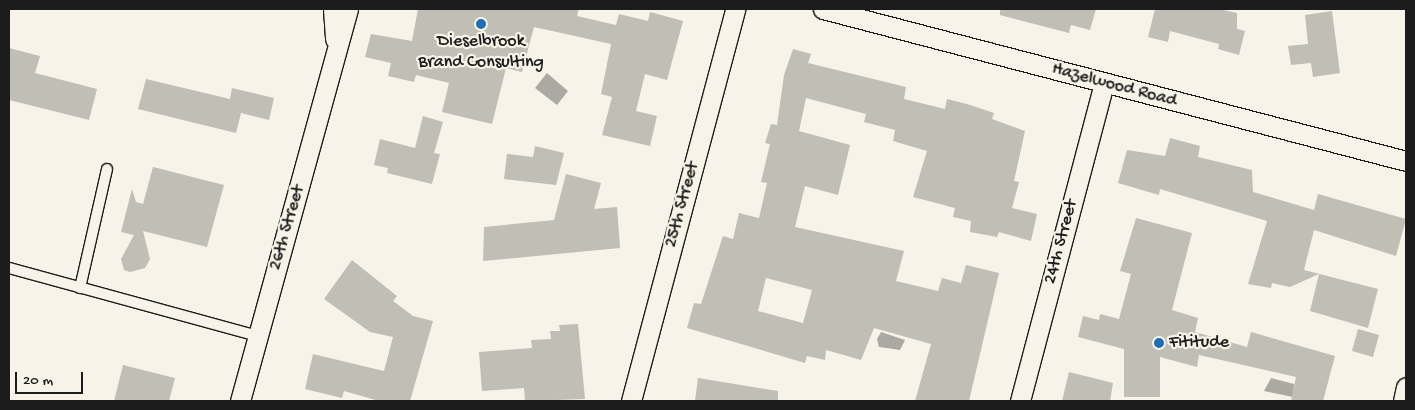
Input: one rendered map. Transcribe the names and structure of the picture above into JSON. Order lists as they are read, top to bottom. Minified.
{"streets":{"street":["Hazelwood Road","25th Street","26th Street","24th Street"]},"crossings":[["Hazelwood Road","24th Street"]],"places":["Dieselbrook Brand Consulting","Fititude"],"scale_bar":"20 m"}
